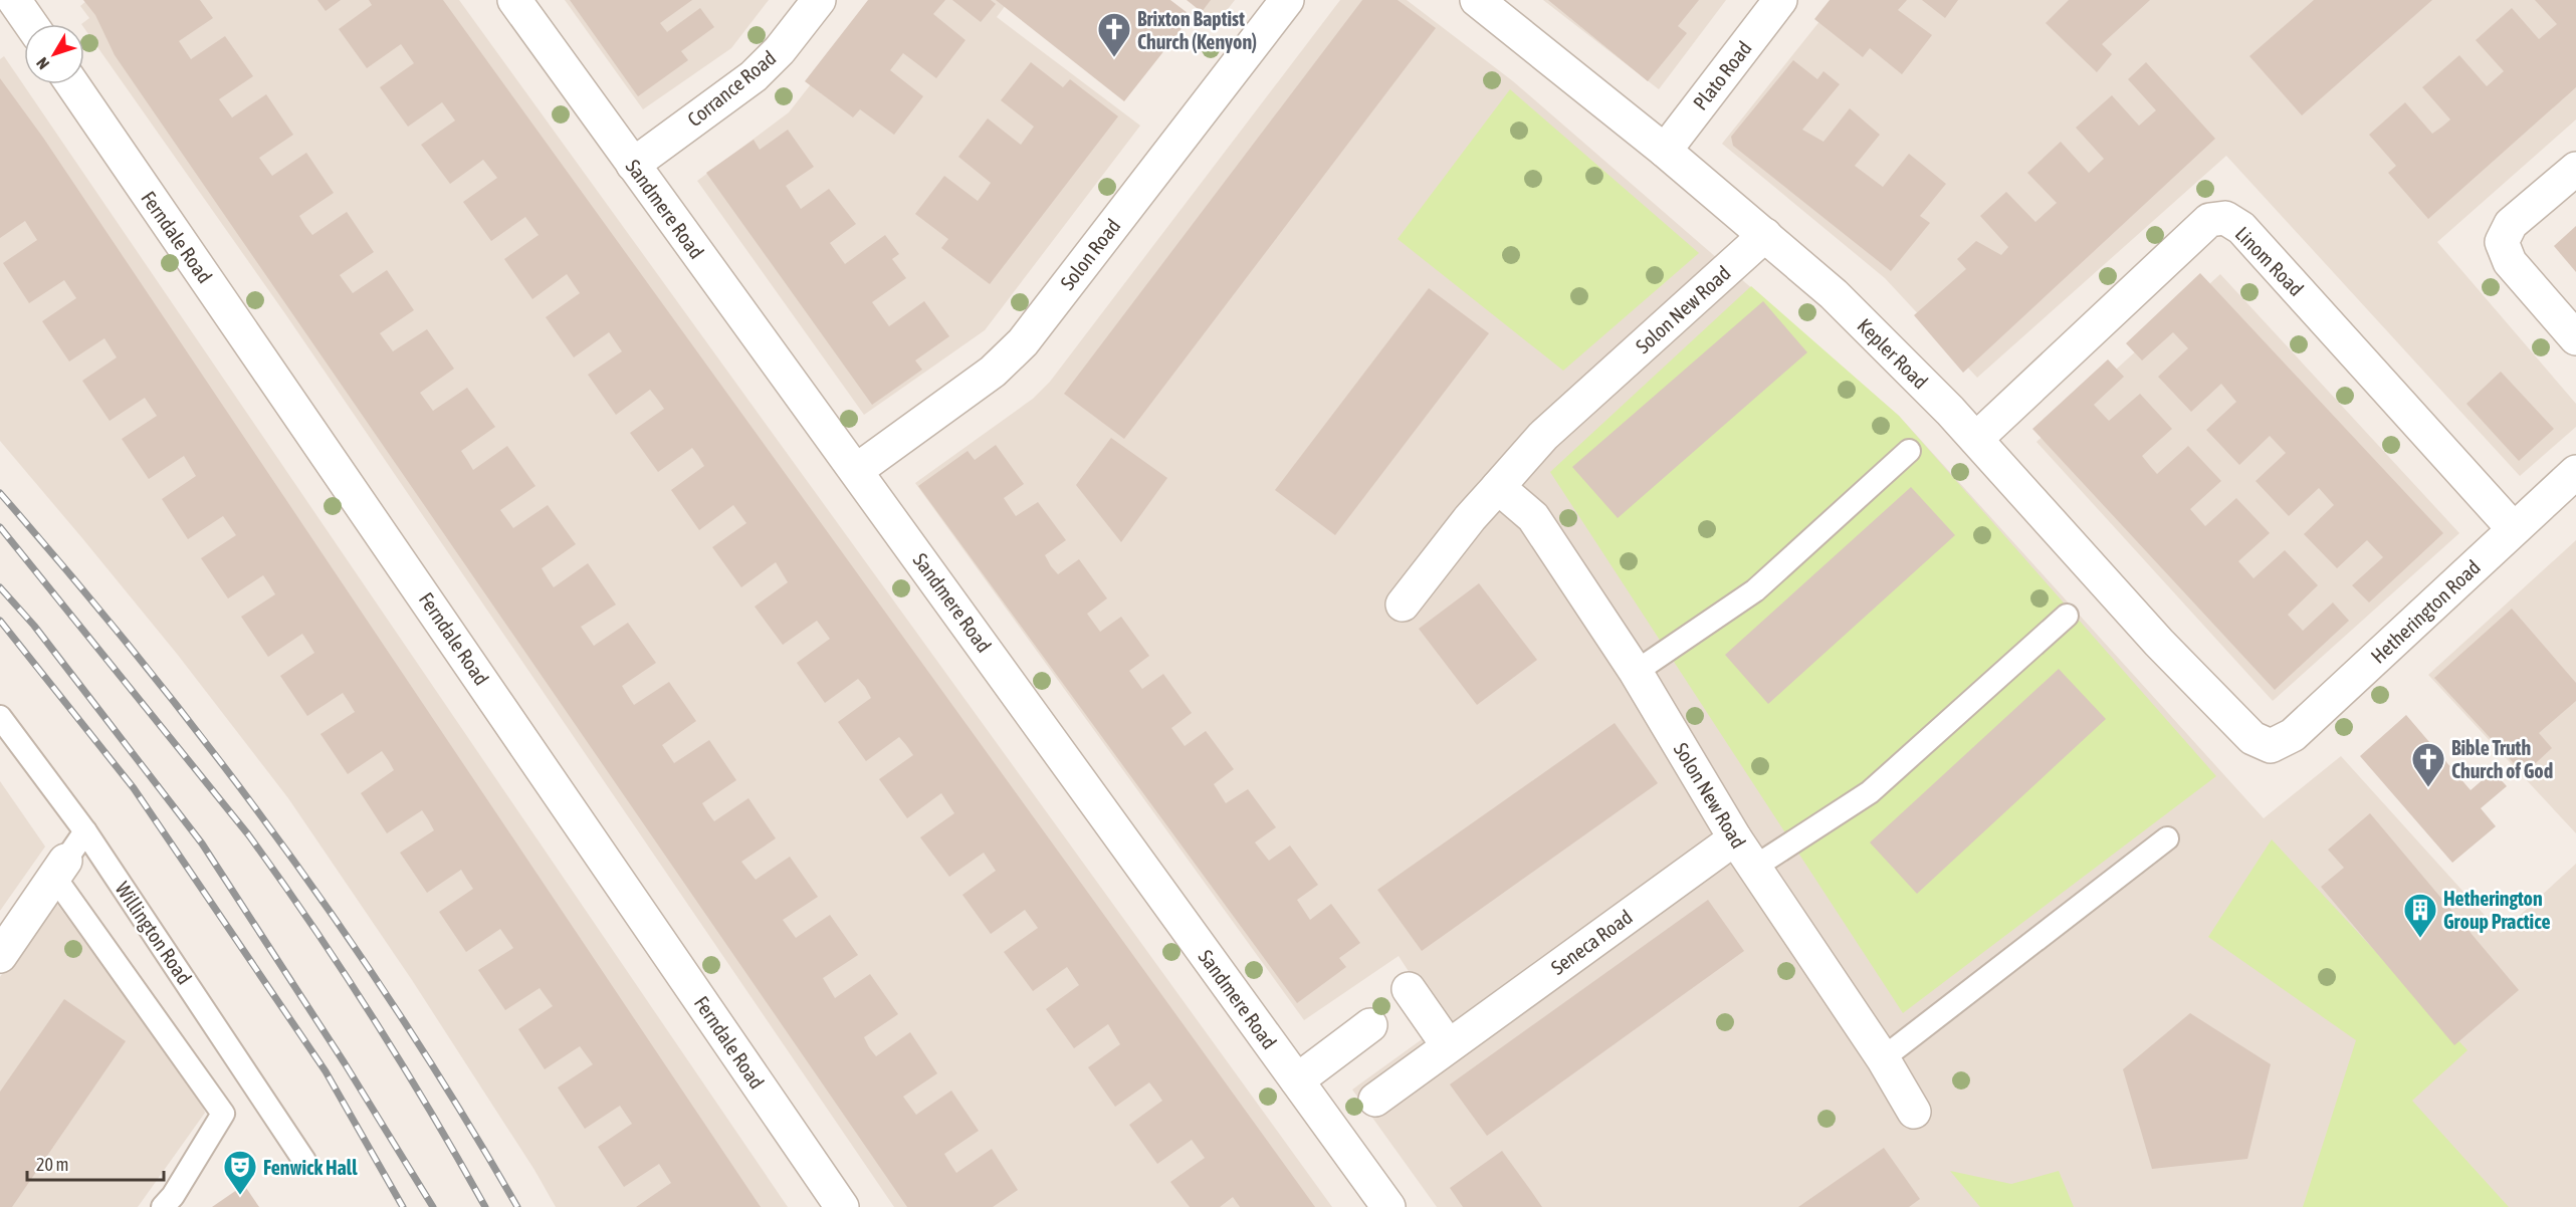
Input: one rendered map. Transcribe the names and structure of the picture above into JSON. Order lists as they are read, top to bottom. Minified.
{"streets":{"street":["Plato Road","Corrance Road","Sandmere Road","Ferndale Road","Solon Road","Linom Road","Solon New Road","Kepler Road","Hetherington Road","Seneca Road"],"lane":["Willington Road"]},"crossings":[["Plato Road","Kepler Road"],["Corrance Road","Sandmere Road"],["Sandmere Road","Solon Road"],["Linom Road","Kepler Road"],["Linom Road","Hetherington Road"],["Solon New Road","Kepler Road"],["Solon New Road","Seneca Road"],["Kepler Road","Hetherington Road"]],"places":{"church":["Brixton Baptist Church (Kenyon)","Bible Truth Church of God"],"building":["Hetherington Group Practice"],"theatre":["Fenwick Hall"]},"scale_bar":"20 m","north":"bottom left"}
